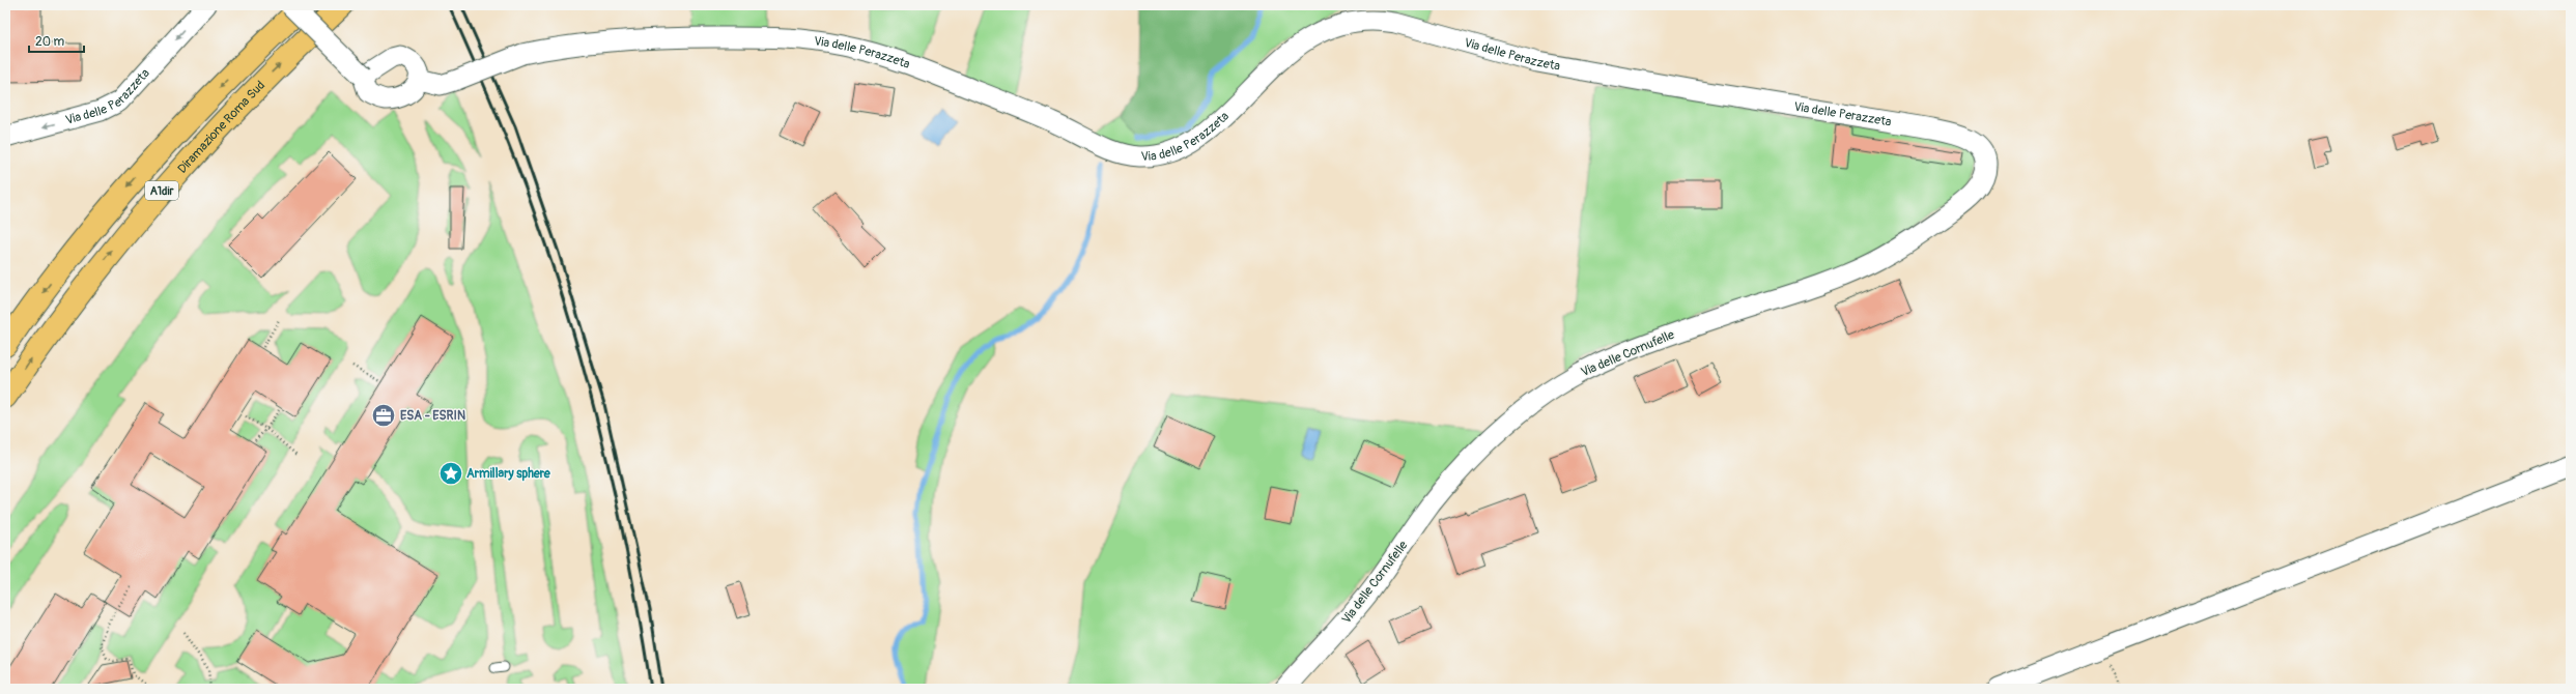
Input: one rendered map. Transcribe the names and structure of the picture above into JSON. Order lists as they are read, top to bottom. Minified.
{"streets":{"highway":["Diramazione Roma Sud","A1dir"],"street":["Via delle Perazzeta","Via delle Cornufelle"]},"crossings":[["Via delle Perazzeta","Via delle Cornufelle"]],"places":{"office":["ESA - ESRIN"],"place":["Armillary sphere"]},"scale_bar":"20 m"}
